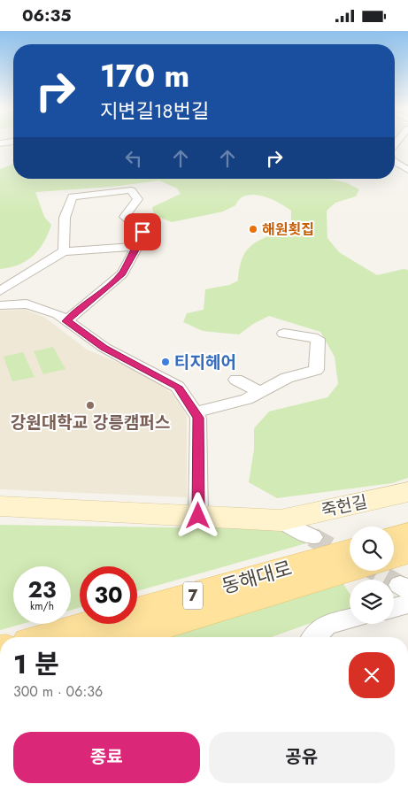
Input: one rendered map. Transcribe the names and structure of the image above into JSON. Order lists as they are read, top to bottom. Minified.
{"streets":{"main road":["동해대로","7"],"street":["죽헌길"]},"places":["해원횟집","티지헤어","강원대학교 강릉캠퍼스"],"page":{"status":"06:35","turn":["170 m","지변길18번길"],"speed":"23 km/h","limit":"30","heading":["1 분","300 m · 06:36"],"buttons":["종료","공유"]}}
